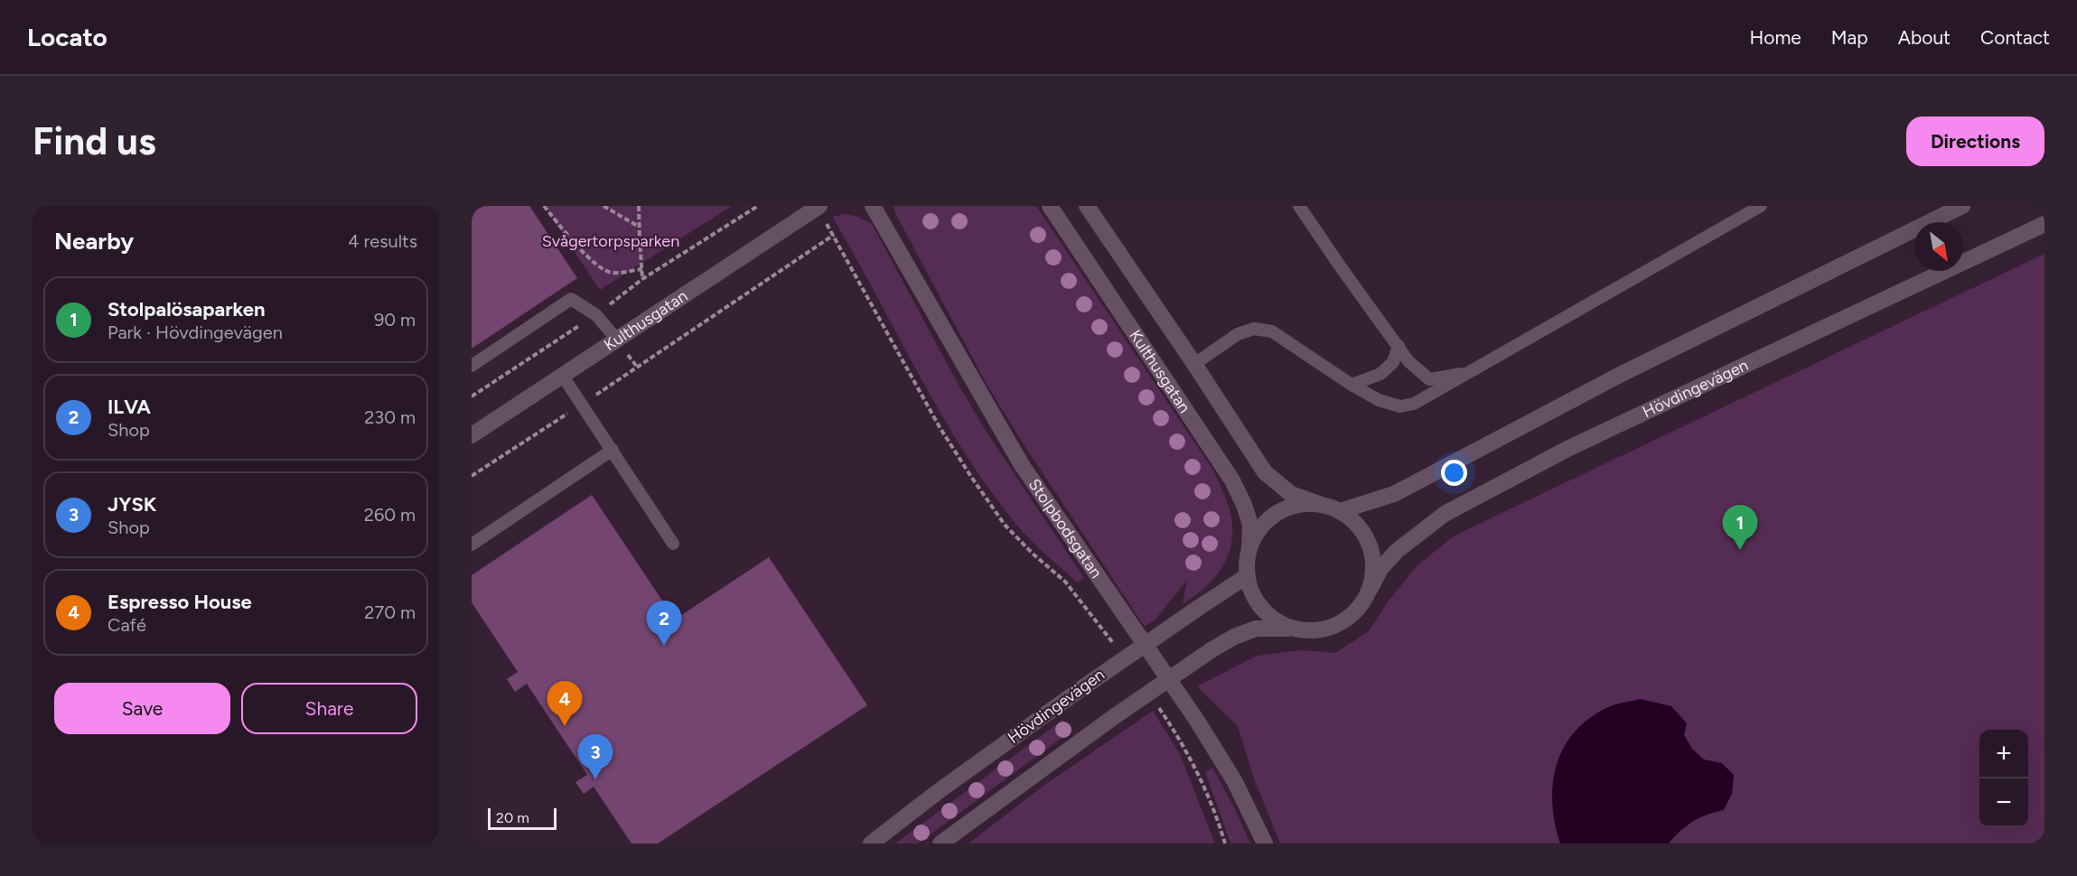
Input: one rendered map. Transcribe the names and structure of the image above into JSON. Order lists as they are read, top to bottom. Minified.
{"streets":{"street":["Kulthusgatan","Hövdingevägen","Stolpbodsgatan"]},"crossings":[["Kulthusgatan","Hövdingevägen"]],"parks":["Svågertorpsparken"],"scale_bar":"20 m","north":"bottom right","page":{"header":"Locato","nav":["Home","Map","About","Contact"],"buttons":["Directions",["Save","Share"]],"title":"Find us","heading":["Nearby","4 results"],"list":[{"mark":"1","name":"Stolpalösaparken","note":"Park · Hövdingevägen","value":"90 m"},{"mark":"2","name":"ILVA","note":"Shop","value":"230 m"},{"mark":"3","name":"JYSK","note":"Shop","value":"260 m"},{"mark":"4","name":"Espresso House","note":"Café","value":"270 m"}],"pins":["1","2","4","3"],"map_buttons":["+","−"],"scale":"20 m"}}
